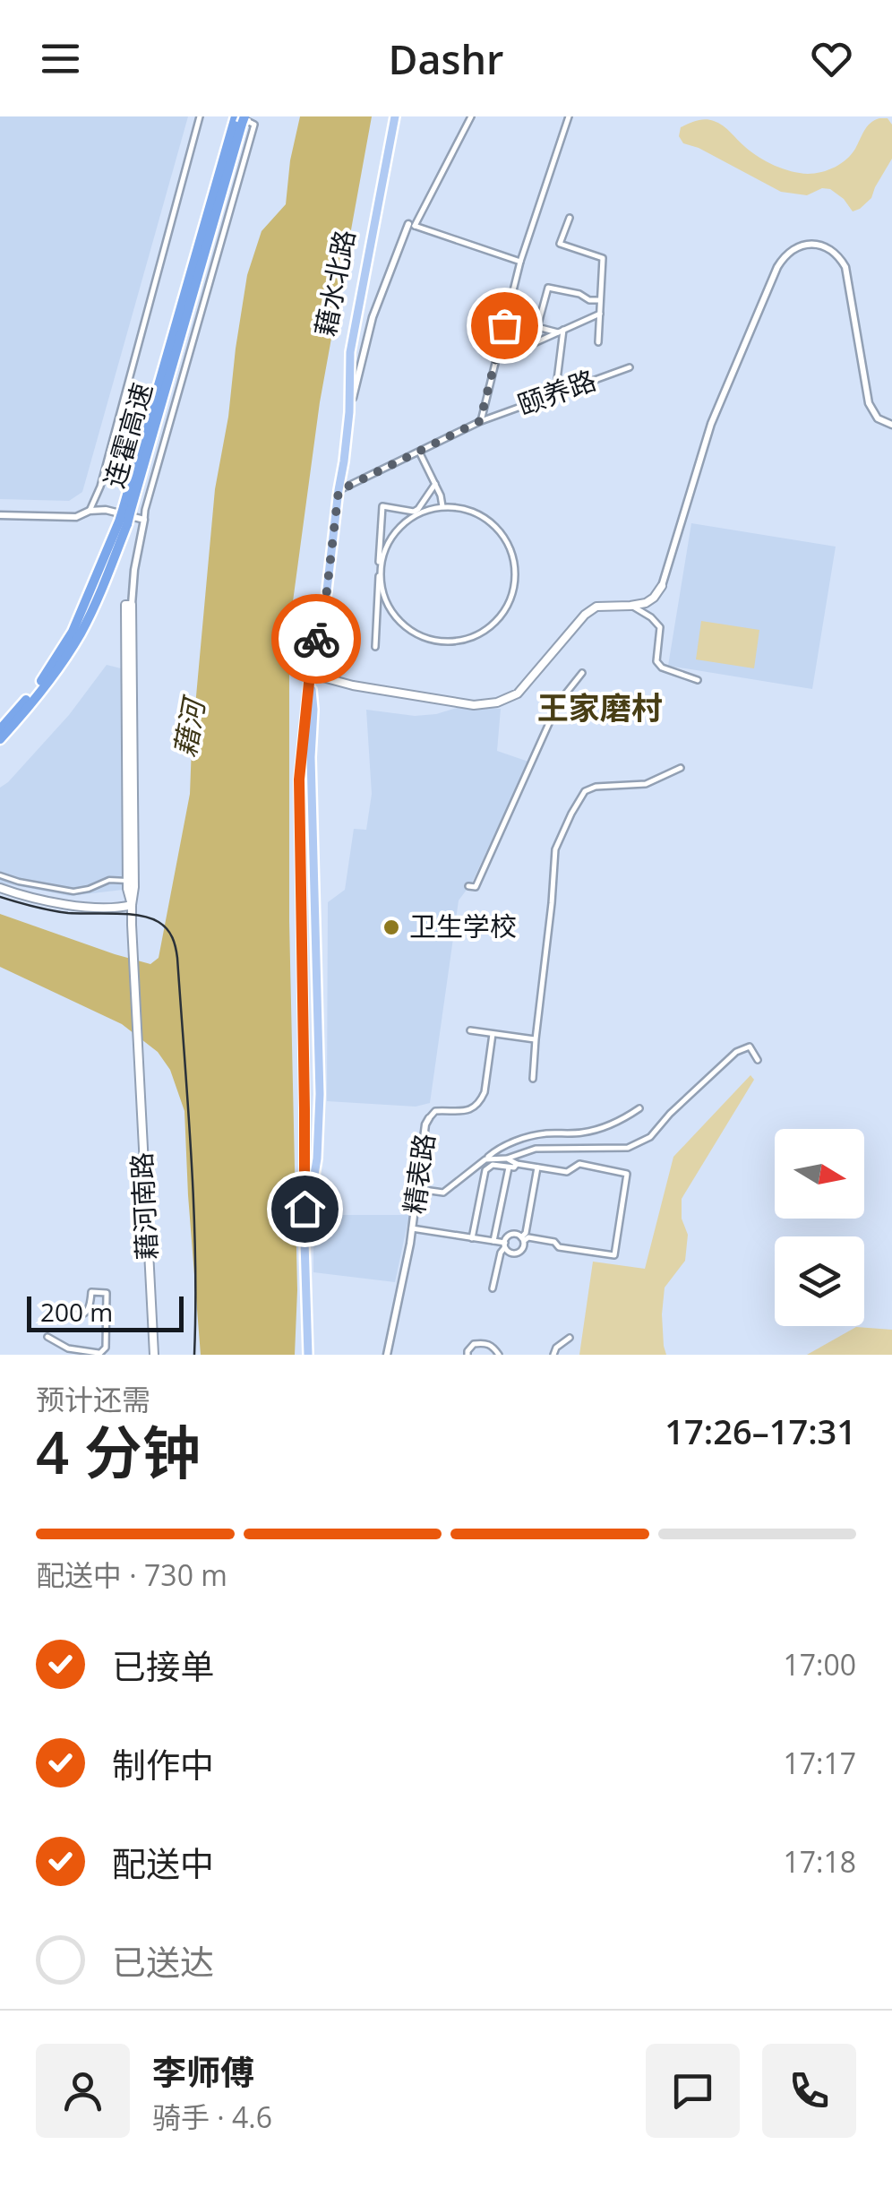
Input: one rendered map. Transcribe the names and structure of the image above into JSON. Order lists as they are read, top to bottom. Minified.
{"streets":{"highway":["连霍高速"],"main road":["藉水北路","藉河南路"],"street":["颐养路","精表路"]},"crossings":[["藉水北路","颐养路"]],"districts":["王家磨村"],"water":["藉河"],"places":["卫生学校"],"scale_bar":"200 m","north":"right","page":{"header":"Dashr","scale":"200 m","heading":["4 分钟","预计还需","17:26–17:31"],"panel":["李师傅","骑手 · 4.6"],"bar":"配送中 · 730 m","list":[["已接单","17:00"],["制作中","17:17"],["配送中","17:18"],"已送达"]}}
